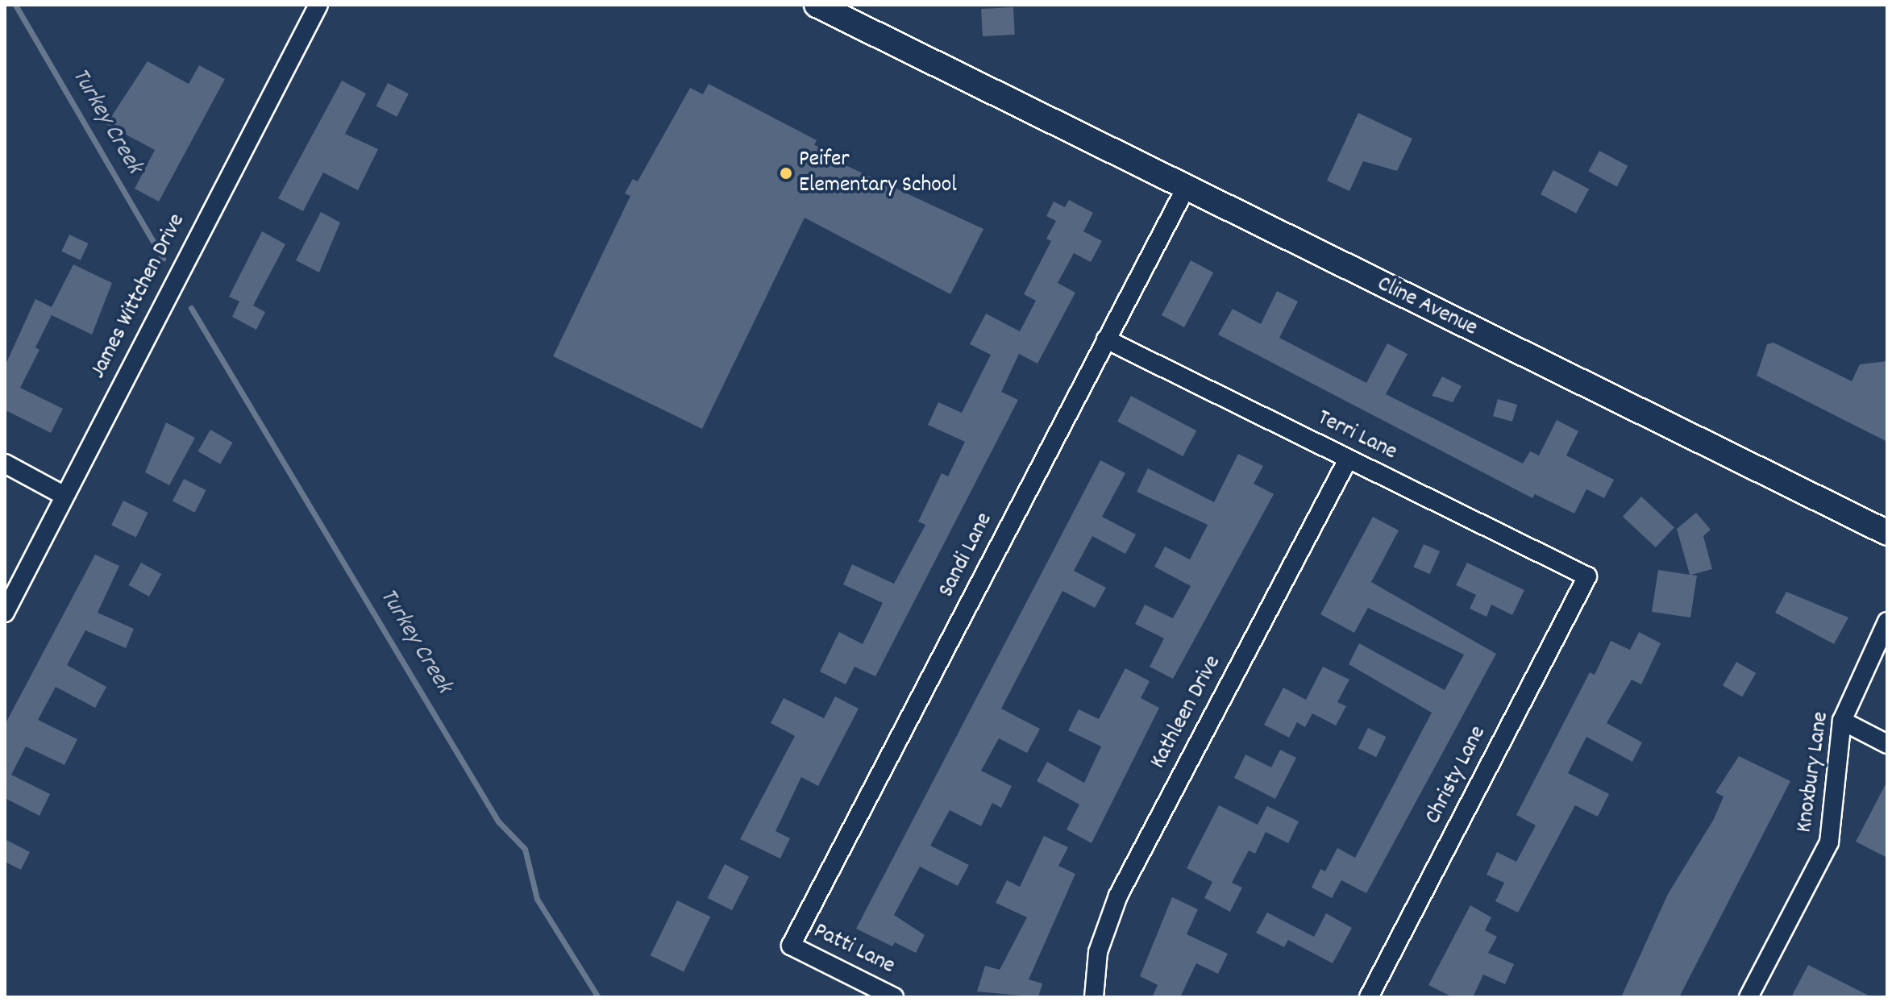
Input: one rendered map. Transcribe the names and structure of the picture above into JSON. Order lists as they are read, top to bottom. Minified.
{"streets":{"street":["James Wittchen Drive","Cline Avenue","Terri Lane","Sandi Lane","Kathleen Drive","Knoxbury Lane","Christy Lane","Patti Lane"]},"crossings":[["Cline Avenue","Sandi Lane"],["Terri Lane","Sandi Lane"],["Terri Lane","Kathleen Drive"],["Terri Lane","Christy Lane"],["Sandi Lane","Patti Lane"]],"water":["Turkey Creek"],"places":["Peifer Elementary School"]}
